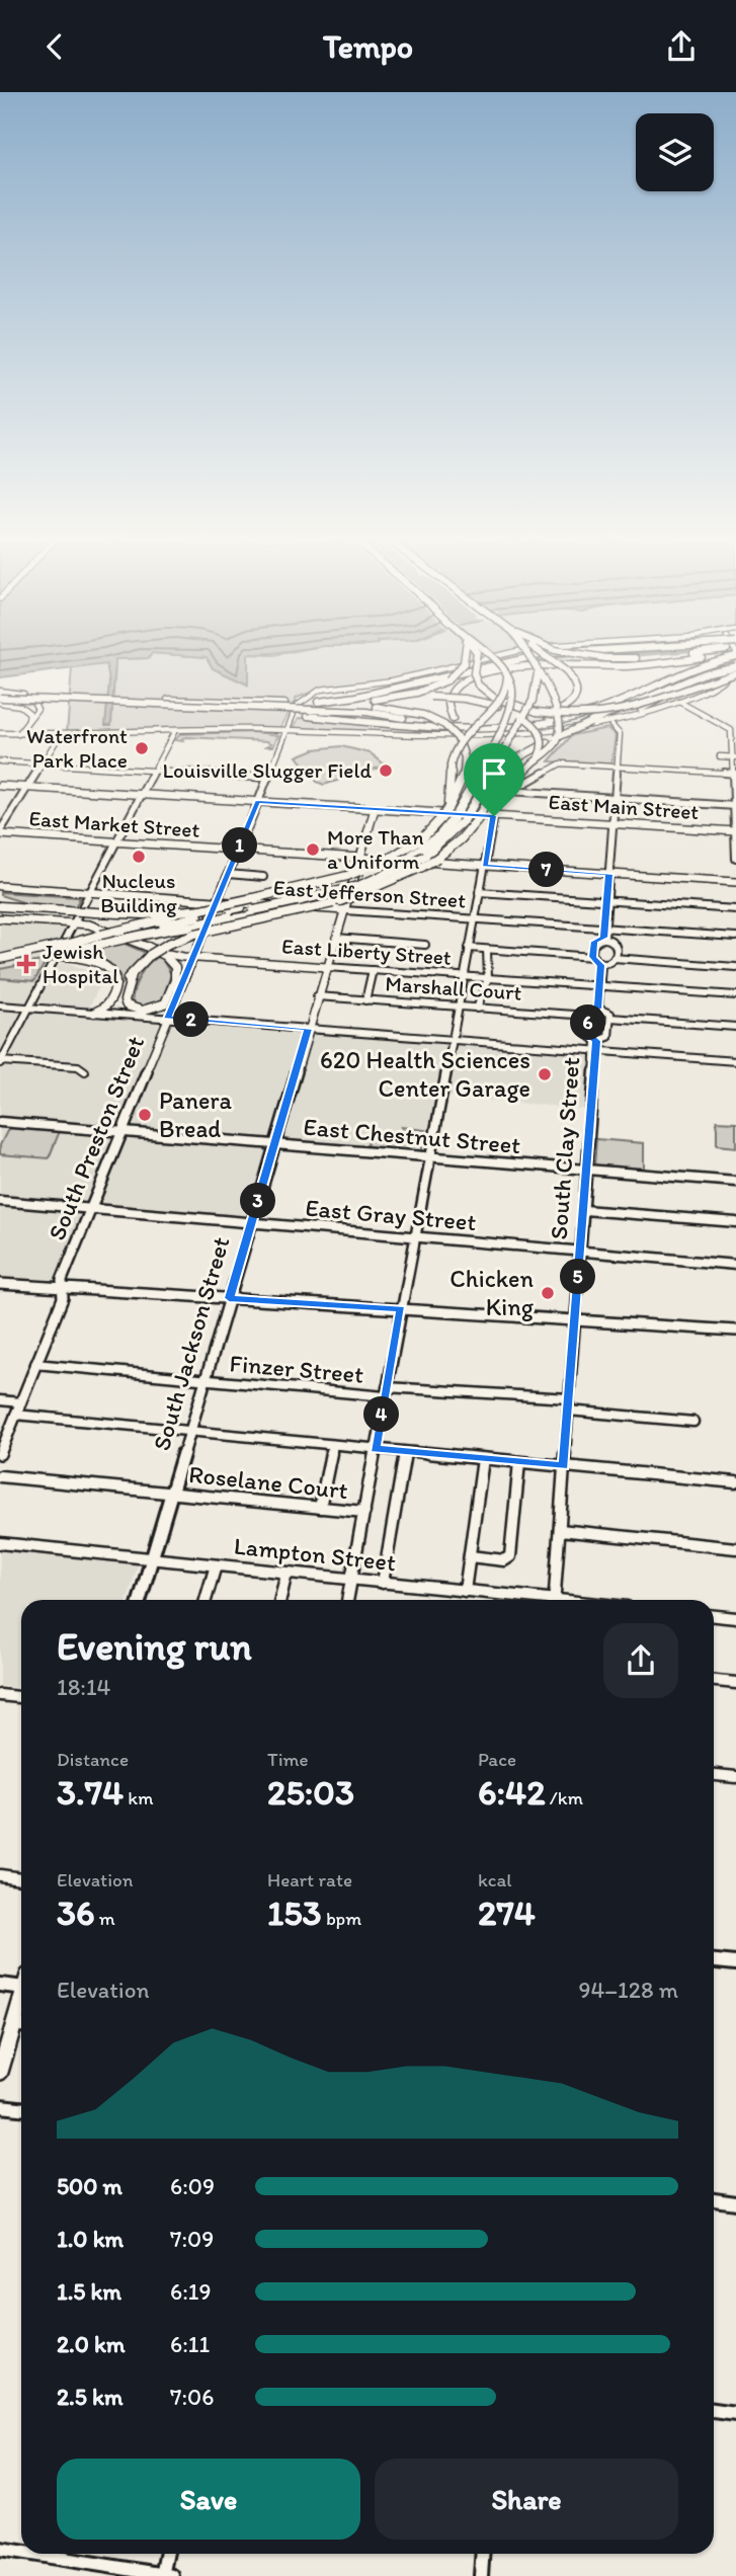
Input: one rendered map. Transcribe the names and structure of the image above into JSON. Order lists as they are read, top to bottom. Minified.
{"streets":{"main road":["East Main Street","East Market Street","East Jefferson Street","East Liberty Street","South Preston Street","South Jackson Street"],"street":["Marshall Court","East Chestnut Street","South Clay Street","East Gray Street","Finzer Street","Roselane Court","Lampton Street"]},"crossings":[["East Main Street","South Preston Street"],["East Main Street","South Jackson Street"],["East Market Street","South Preston Street"],["East Market Street","South Jackson Street"],["East Jefferson Street","South Preston Street"],["East Jefferson Street","South Jackson Street"],["East Liberty Street","South Preston Street"],["East Liberty Street","South Jackson Street"],["Marshall Court","South Clay Street"],["Marshall Court","South Jackson Street"],["East Chestnut Street","South Preston Street"],["East Chestnut Street","South Clay Street"],["East Chestnut Street","South Jackson Street"],["South Preston Street","East Gray Street"],["South Preston Street","Finzer Street"],["South Clay Street","East Gray Street"],["South Clay Street","Finzer Street"],["East Gray Street","South Jackson Street"],["South Jackson Street","Finzer Street"],["South Jackson Street","Roselane Court"],["South Jackson Street","Lampton Street"]],"places":{"other":["Waterfront Park Place","Louisville Slugger Field","More Than a Uniform","Nucleus Building","620 Health Sciences Center Garage","Panera Bread","Chicken King"],"health":["Jewish Hospital"]},"page":{"header":"Tempo","pins":["1","7","2","6","3","5","4"],"heading":["Evening run","18:14"],"stats":[["Distance","3.74 km"],["Time","25:03"],["Pace","6:42 /km"],["Elevation","36 m"],["Heart rate","153 bpm"],["kcal","274"]],"chart":["Elevation","94–128 m"],"list":[{"name":"500 m","note":"6:09"},{"name":"1.0 km","note":"7:09"},{"name":"1.5 km","note":"6:19"},{"name":"2.0 km","note":"6:11"},{"name":"2.5 km","note":"7:06"}],"buttons":["Save","Share"]}}
